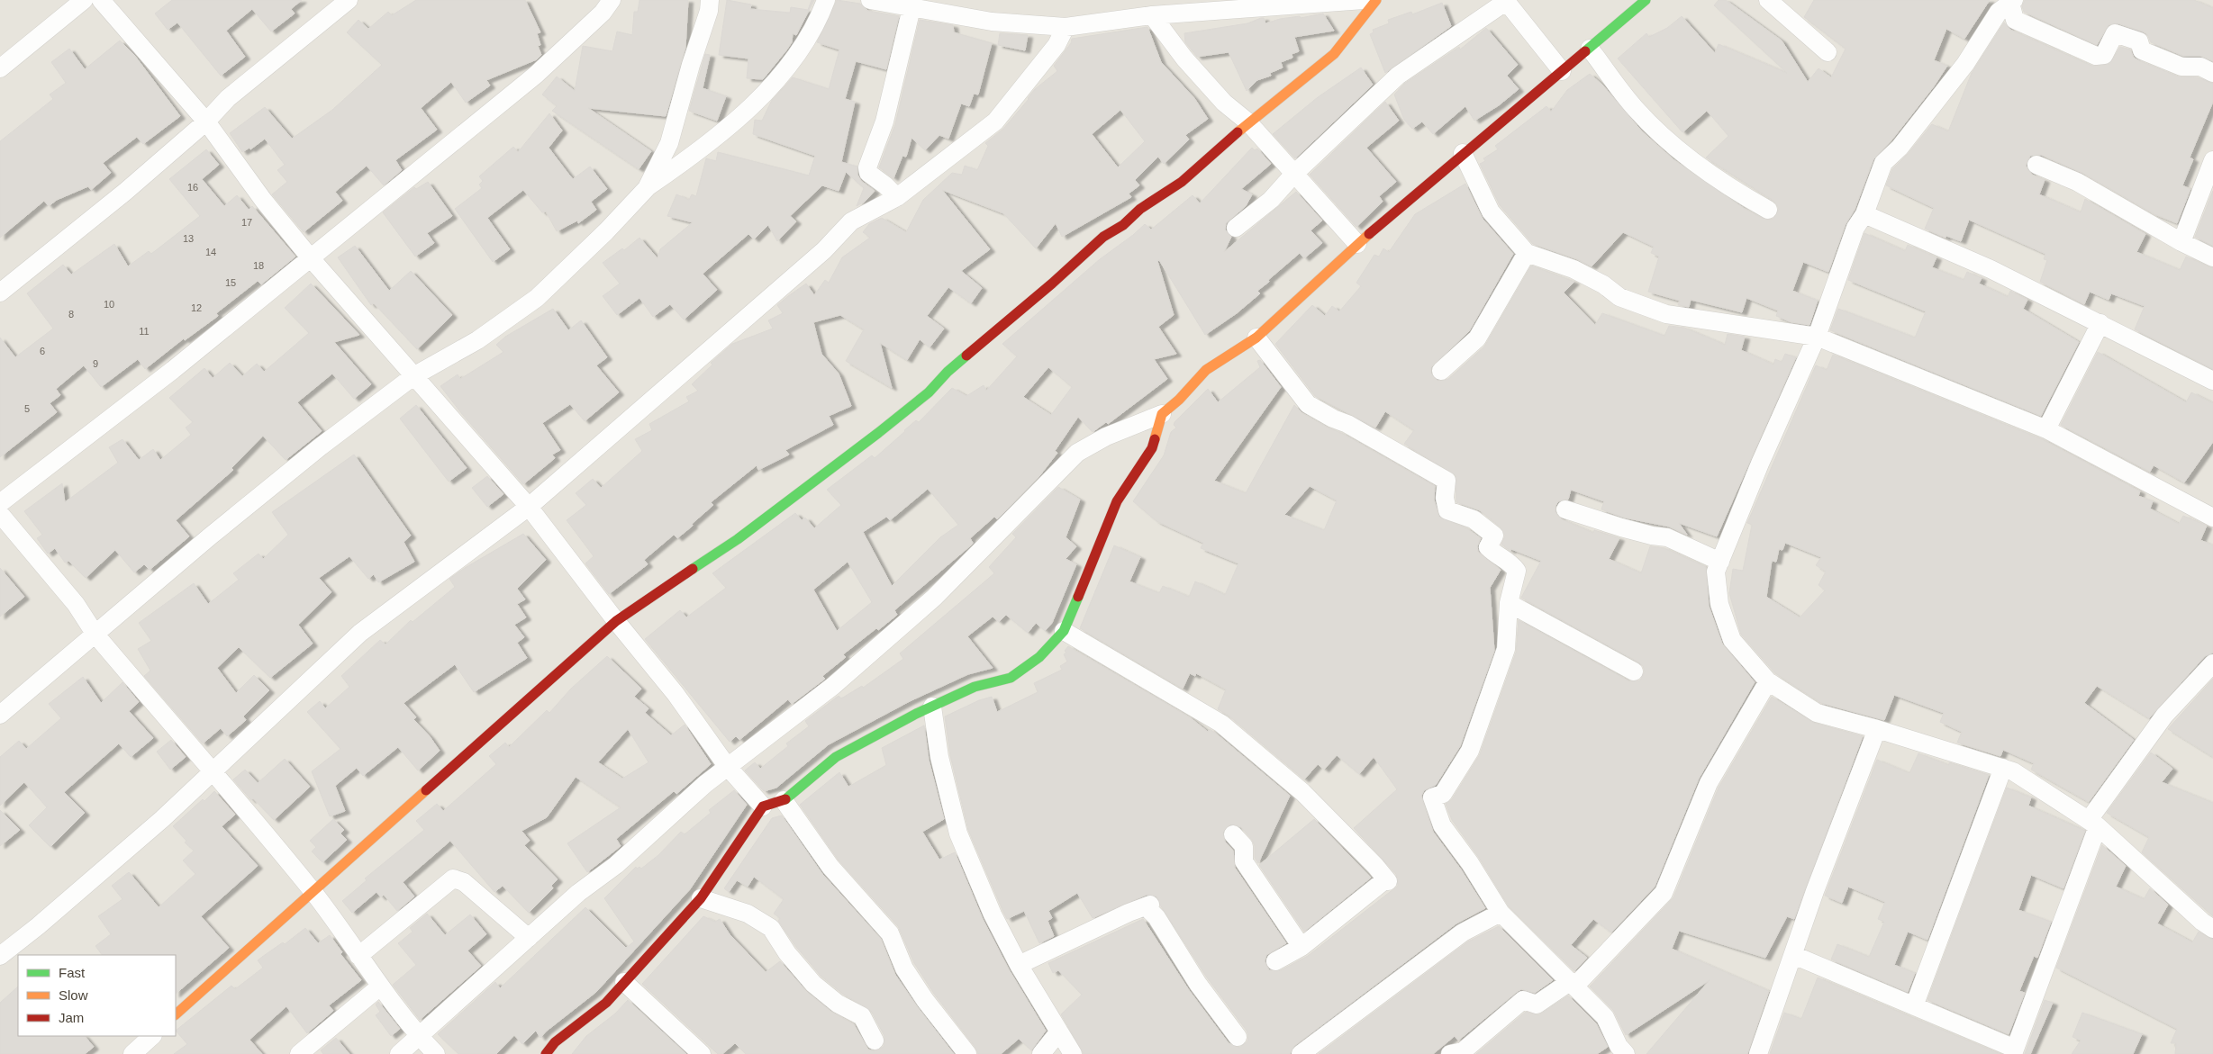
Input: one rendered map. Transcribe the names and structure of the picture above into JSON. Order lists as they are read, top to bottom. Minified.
{"house_numbers":["16","17","13","14","18","15","10","12","8","11","6","9","5"],"legend":["Fast","Slow","Jam"]}
